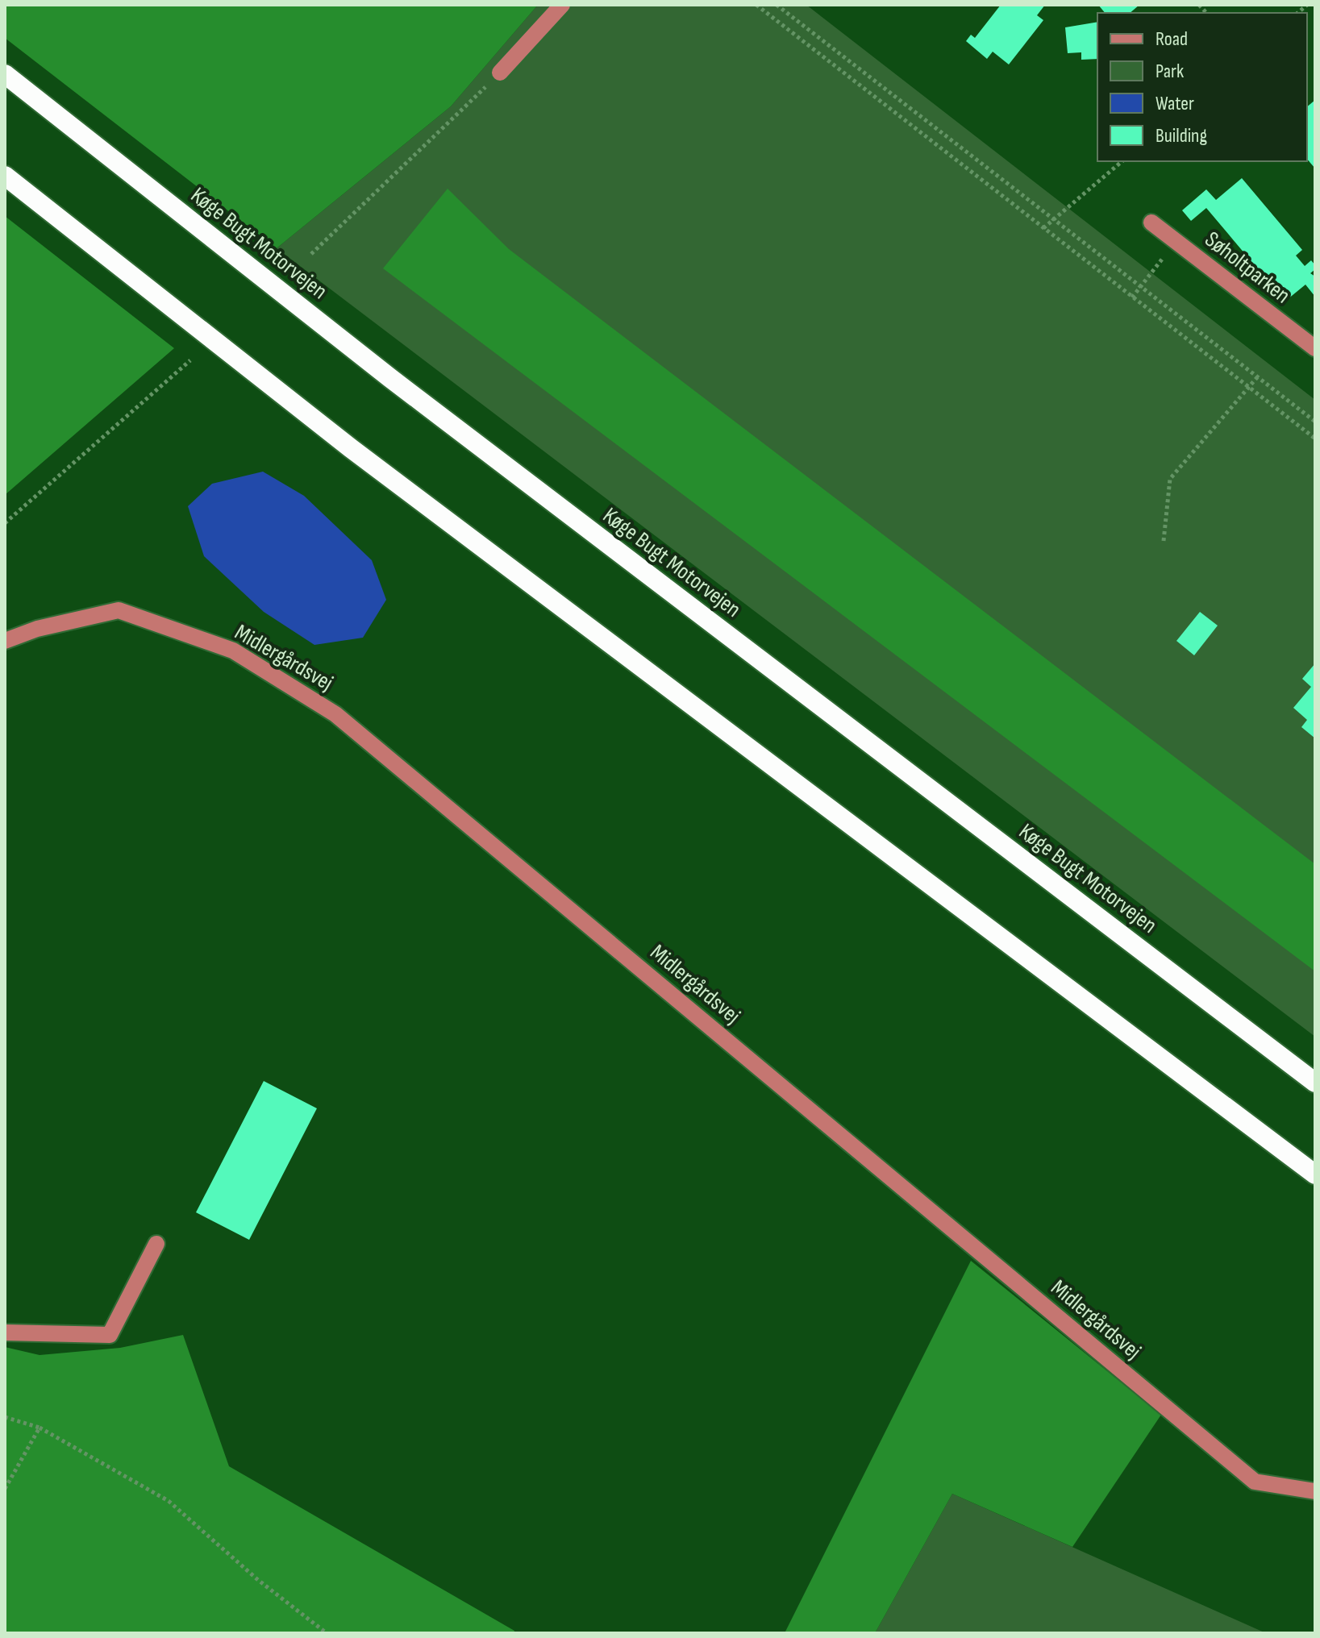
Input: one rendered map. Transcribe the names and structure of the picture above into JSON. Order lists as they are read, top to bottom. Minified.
{"streets":{"highway":["Køge Bugt Motorvejen"],"street":["Søholtparken","Midlergårdsvej"]},"legend":["Road","Park","Water","Building"]}
